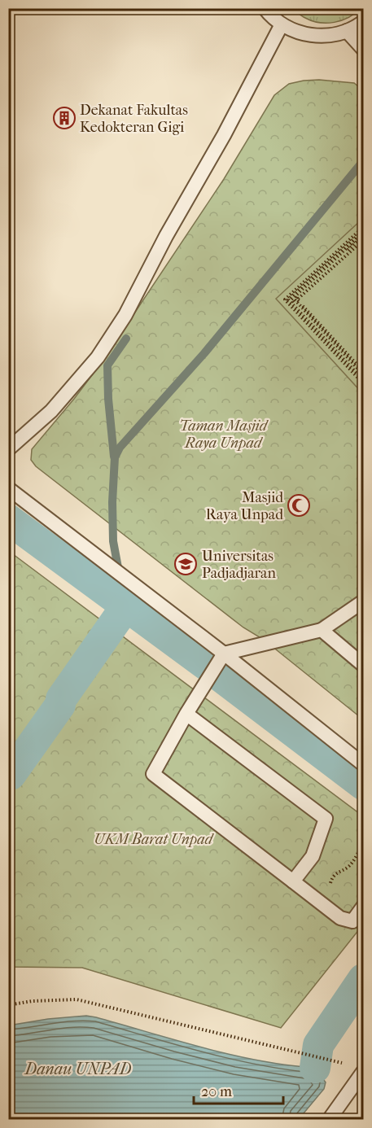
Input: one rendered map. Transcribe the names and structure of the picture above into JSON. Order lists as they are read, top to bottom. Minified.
{"water":["Danau UNPAD"],"parks":["Taman Masjid Raya Unpad","UKM Barat Unpad"],"places":{"building":["Dekanat Fakultas Kedokteran Gigi"],"mosque":["Masjid Raya Unpad"],"school or university":["Universitas Padjadjaran"]},"scale_bar":"20 m"}
